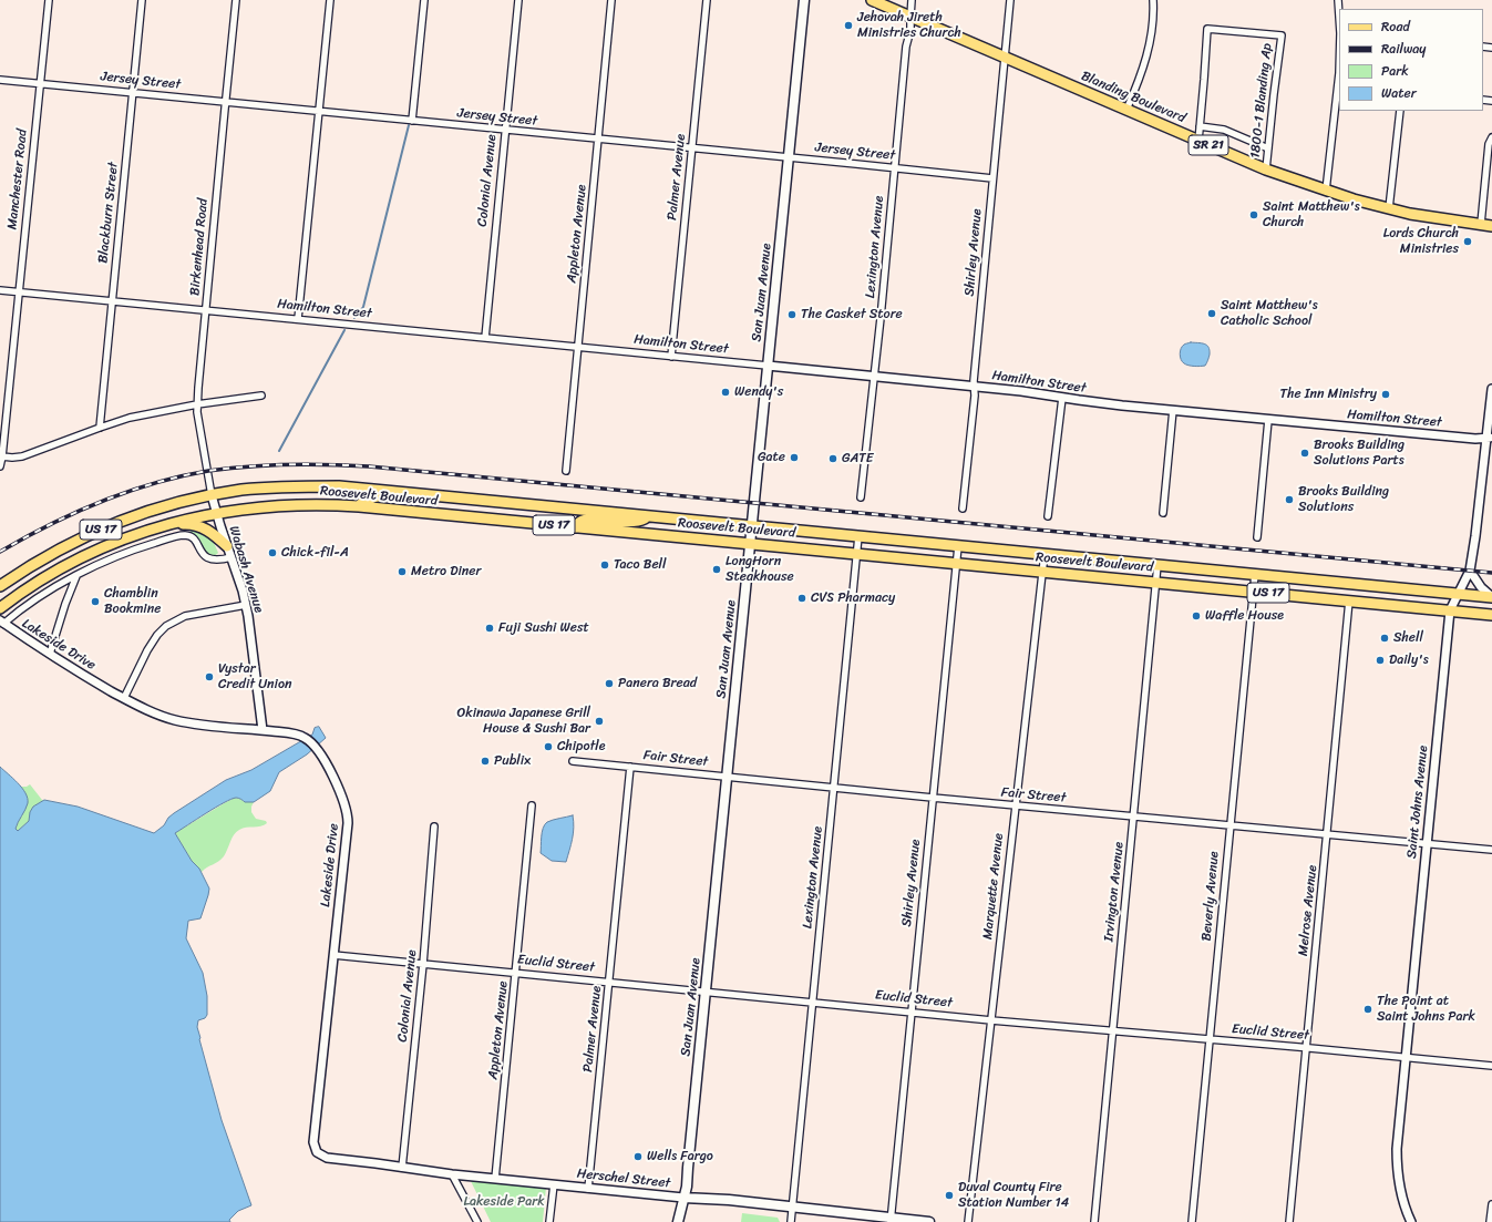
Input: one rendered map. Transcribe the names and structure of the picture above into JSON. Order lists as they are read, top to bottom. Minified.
{"streets":{"main road":["Blanding Boulevard","SR 21","San Juan Avenue","Roosevelt Boulevard","US 17","Herschel Street"],"street":["Jersey Street","1800-1 Blanding Ap","Palmer Avenue","Manchester Road","Colonial Avenue","Blackburn Street","Appleton Avenue","Birkenhead Road","Lexington Avenue","Shirley Avenue","Hamilton Street","Wabash Avenue","Lakeside Drive","Fair Street","Saint Johns Avenue","Marquette Avenue","Irvington Avenue","Beverly Avenue","Melrose Avenue","Euclid Street"]},"crossings":[["Jersey Street","Palmer Avenue"],["Jersey Street","Manchester Road"],["Jersey Street","Colonial Avenue"],["Jersey Street","Blackburn Street"],["Jersey Street","Appleton Avenue"],["Jersey Street","Birkenhead Road"],["Jersey Street","Lexington Avenue"],["Jersey Street","Shirley Avenue"],["Jersey Street","San Juan Avenue"],["Blanding Boulevard","1800-1 Blanding Ap"],["Blanding Boulevard","Lexington Avenue"],["Blanding Boulevard","Shirley Avenue"],["Palmer Avenue","Hamilton Street"],["Palmer Avenue","Fair Street"],["Palmer Avenue","Euclid Street"],["Palmer Avenue","Herschel Street"],["Manchester Road","Hamilton Street"],["Colonial Avenue","Hamilton Street"],["Colonial Avenue","Euclid Street"],["Colonial Avenue","Herschel Street"],["Blackburn Street","Hamilton Street"],["Appleton Avenue","Hamilton Street"],["Appleton Avenue","Euclid Street"],["Appleton Avenue","Herschel Street"],["Birkenhead Road","Hamilton Street"],["Birkenhead Road","Roosevelt Boulevard"],["Birkenhead Road","Wabash Avenue"],["Lexington Avenue","Hamilton Street"],["Lexington Avenue","Roosevelt Boulevard"],["Lexington Avenue","Fair Street"],["Lexington Avenue","Euclid Street"],["Lexington Avenue","Herschel Street"],["Shirley Avenue","Hamilton Street"],["Shirley Avenue","Roosevelt Boulevard"],["Shirley Avenue","Fair Street"],["Shirley Avenue","Euclid Street"],["Shirley Avenue","Herschel Street"],["San Juan Avenue","Hamilton Street"],["San Juan Avenue","Roosevelt Boulevard"],["San Juan Avenue","Fair Street"],["San Juan Avenue","Euclid Street"],["San Juan Avenue","Herschel Street"],["Hamilton Street","Saint Johns Avenue"],["Roosevelt Boulevard","Wabash Avenue"],["Roosevelt Boulevard","Saint Johns Avenue"],["Roosevelt Boulevard","Marquette Avenue"],["Roosevelt Boulevard","Irvington Avenue"],["Roosevelt Boulevard","Beverly Avenue"],["Roosevelt Boulevard","Melrose Avenue"],["Wabash Avenue","Lakeside Drive"],["Lakeside Drive","Euclid Street"],["Lakeside Drive","Herschel Street"],["Fair Street","Saint Johns Avenue"],["Fair Street","Marquette Avenue"],["Fair Street","Irvington Avenue"],["Fair Street","Beverly Avenue"],["Fair Street","Melrose Avenue"],["Saint Johns Avenue","Euclid Street"],["Marquette Avenue","Euclid Street"],["Irvington Avenue","Euclid Street"],["Beverly Avenue","Euclid Street"],["Melrose Avenue","Euclid Street"]],"parks":["Lakeside Park"],"places":["Jehovah Jireth Ministries Church","Saint Matthew's Church","Lords Church Ministries","Saint Matthew's Catholic School","The Casket Store","Wendy's","The Inn Ministry","Brooks Building Solutions Parts","Gate","GATE","Brooks Building Solutions","Chick-fil-A","Taco Bell","LongHorn Steakhouse","Metro Diner","CVS Pharmacy","Chamblin Bookmine","Waffle House","Fuji Sushi West","Shell","Daily's","Vystar Credit Union","Panera Bread","Okinawa Japanese Grill House & Sushi Bar","Chipotle","Publix","The Point at Saint Johns Park","Wells Fargo","Duval County Fire Station Number 14"],"legend":["Road","Railway","Park","Water"]}
